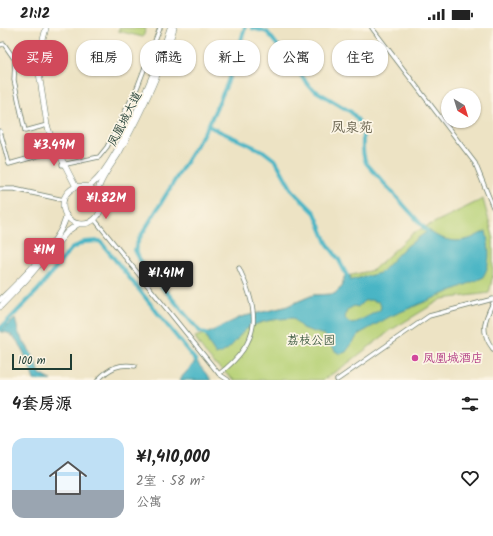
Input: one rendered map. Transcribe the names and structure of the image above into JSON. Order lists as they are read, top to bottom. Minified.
{"streets":{"main road":["凤凰城大道"]},"districts":["凤泉苑"],"parks":["荔枝公园"],"places":["凤凰城酒店"],"scale_bar":"100 m","north":"bottom right","page":{"status":"21:12","chip":["买房","租房","筛选","新上","公寓","住宅"],"price":["¥3.49M","¥1.82M","¥1M","¥1.41M"],"scale":"100 m","heading":"4套房源","list":[{"name":"¥1,410,000","note":"2室 · 58 m² · 公寓"}]}}
